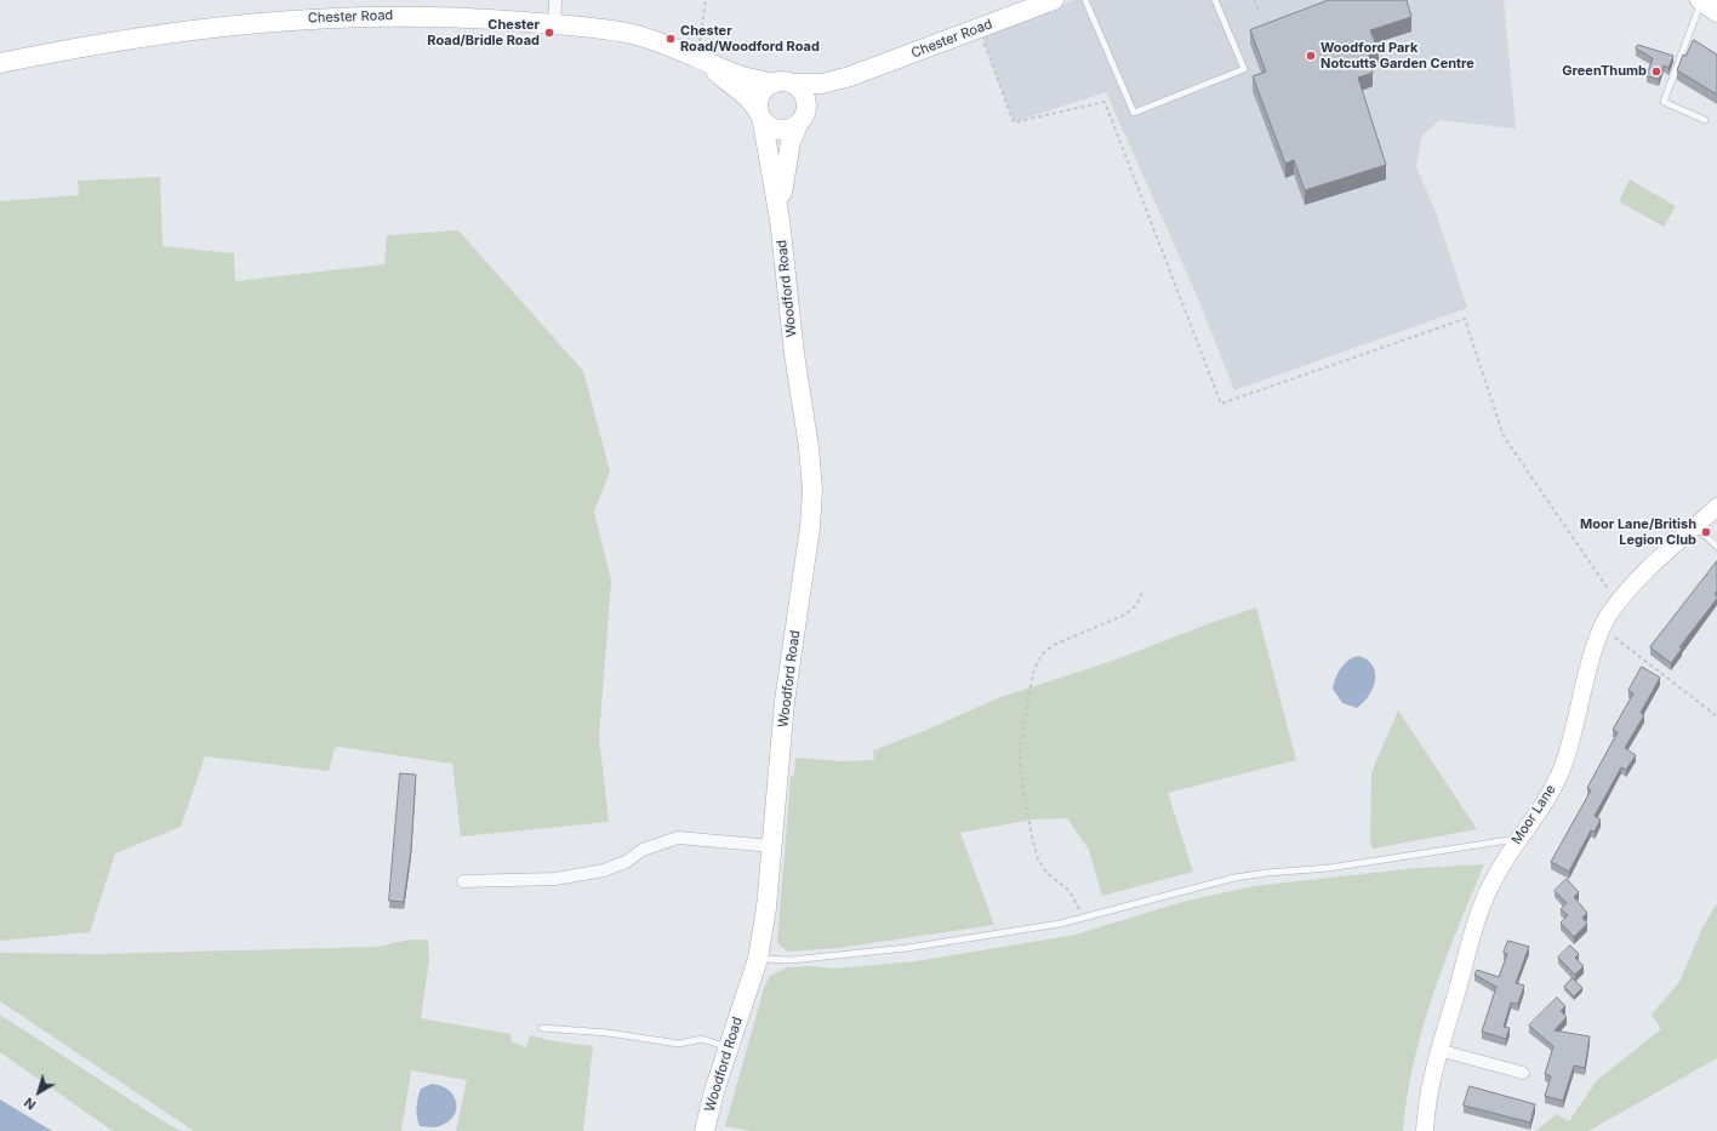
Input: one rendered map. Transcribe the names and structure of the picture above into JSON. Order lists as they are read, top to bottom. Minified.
{"streets":{"main road":["Chester Road","Woodford Road"],"street":["Moor Lane"]},"crossings":[["Chester Road","Woodford Road"]],"places":["Chester Road/Bridle Road","Chester Road/Woodford Road","Woodford Park Notcutts Garden Centre","GreenThumb","Moor Lane/British Legion Club"],"north":"bottom left"}
